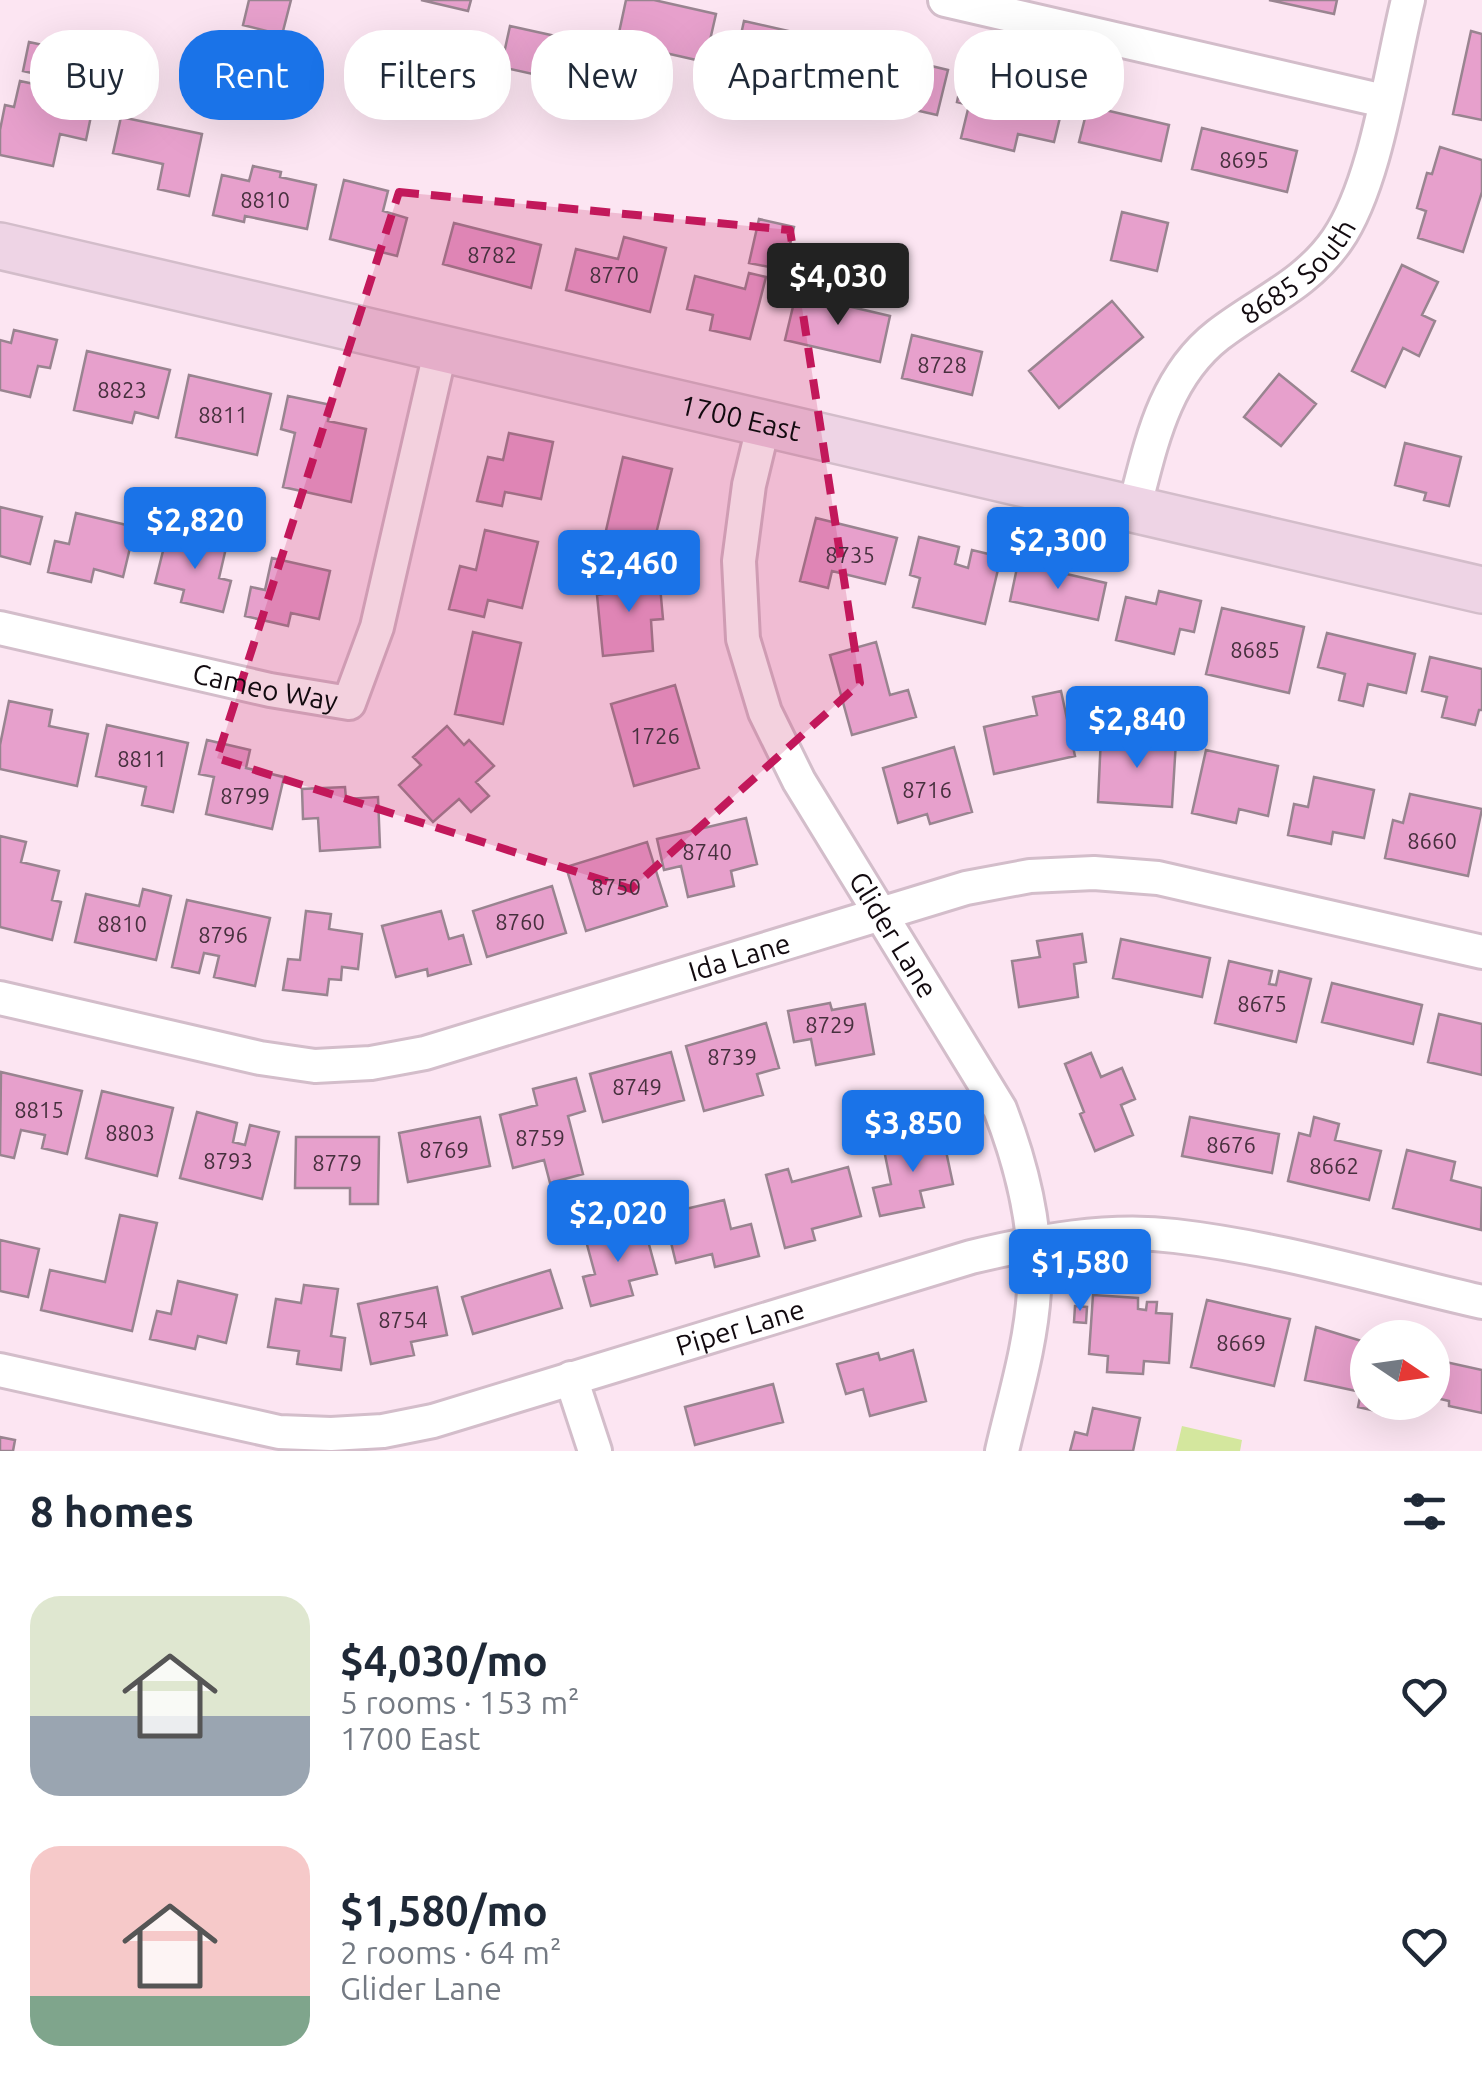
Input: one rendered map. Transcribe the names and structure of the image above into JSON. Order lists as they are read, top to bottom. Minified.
{"streets":{"street":["8685 South","1700 East","Cameo Way","Glider Lane","Ida Lane","Piper Lane"]},"crossings":[["8685 South","1700 East"],["1700 East","Cameo Way"],["1700 East","Glider Lane"],["Glider Lane","Ida Lane"],["Glider Lane","Piper Lane"]],"house_numbers":["8695","8810","8782","8770","8728","8823","8811","8735","8685","1726","8811","8716","8799","8660","8740","8750","8760","8810","8796","8675","8729","8739","8749","8815","8803","8759","8676","8769","8793","8779","8662","8754","8669"],"north":"right","page":{"chip":["Buy","Rent","Filters","New","Apartment","House"],"price":["$4,030","$2,820","$2,300","$2,460","$2,840","$3,850","$2,020","$1,580"],"heading":"8 homes","list":[{"name":"$4,030/mo","note":"5 rooms · 153 m² · 1700 East"},{"name":"$1,580/mo","note":"2 rooms · 64 m² · Glider Lane"}]}}
